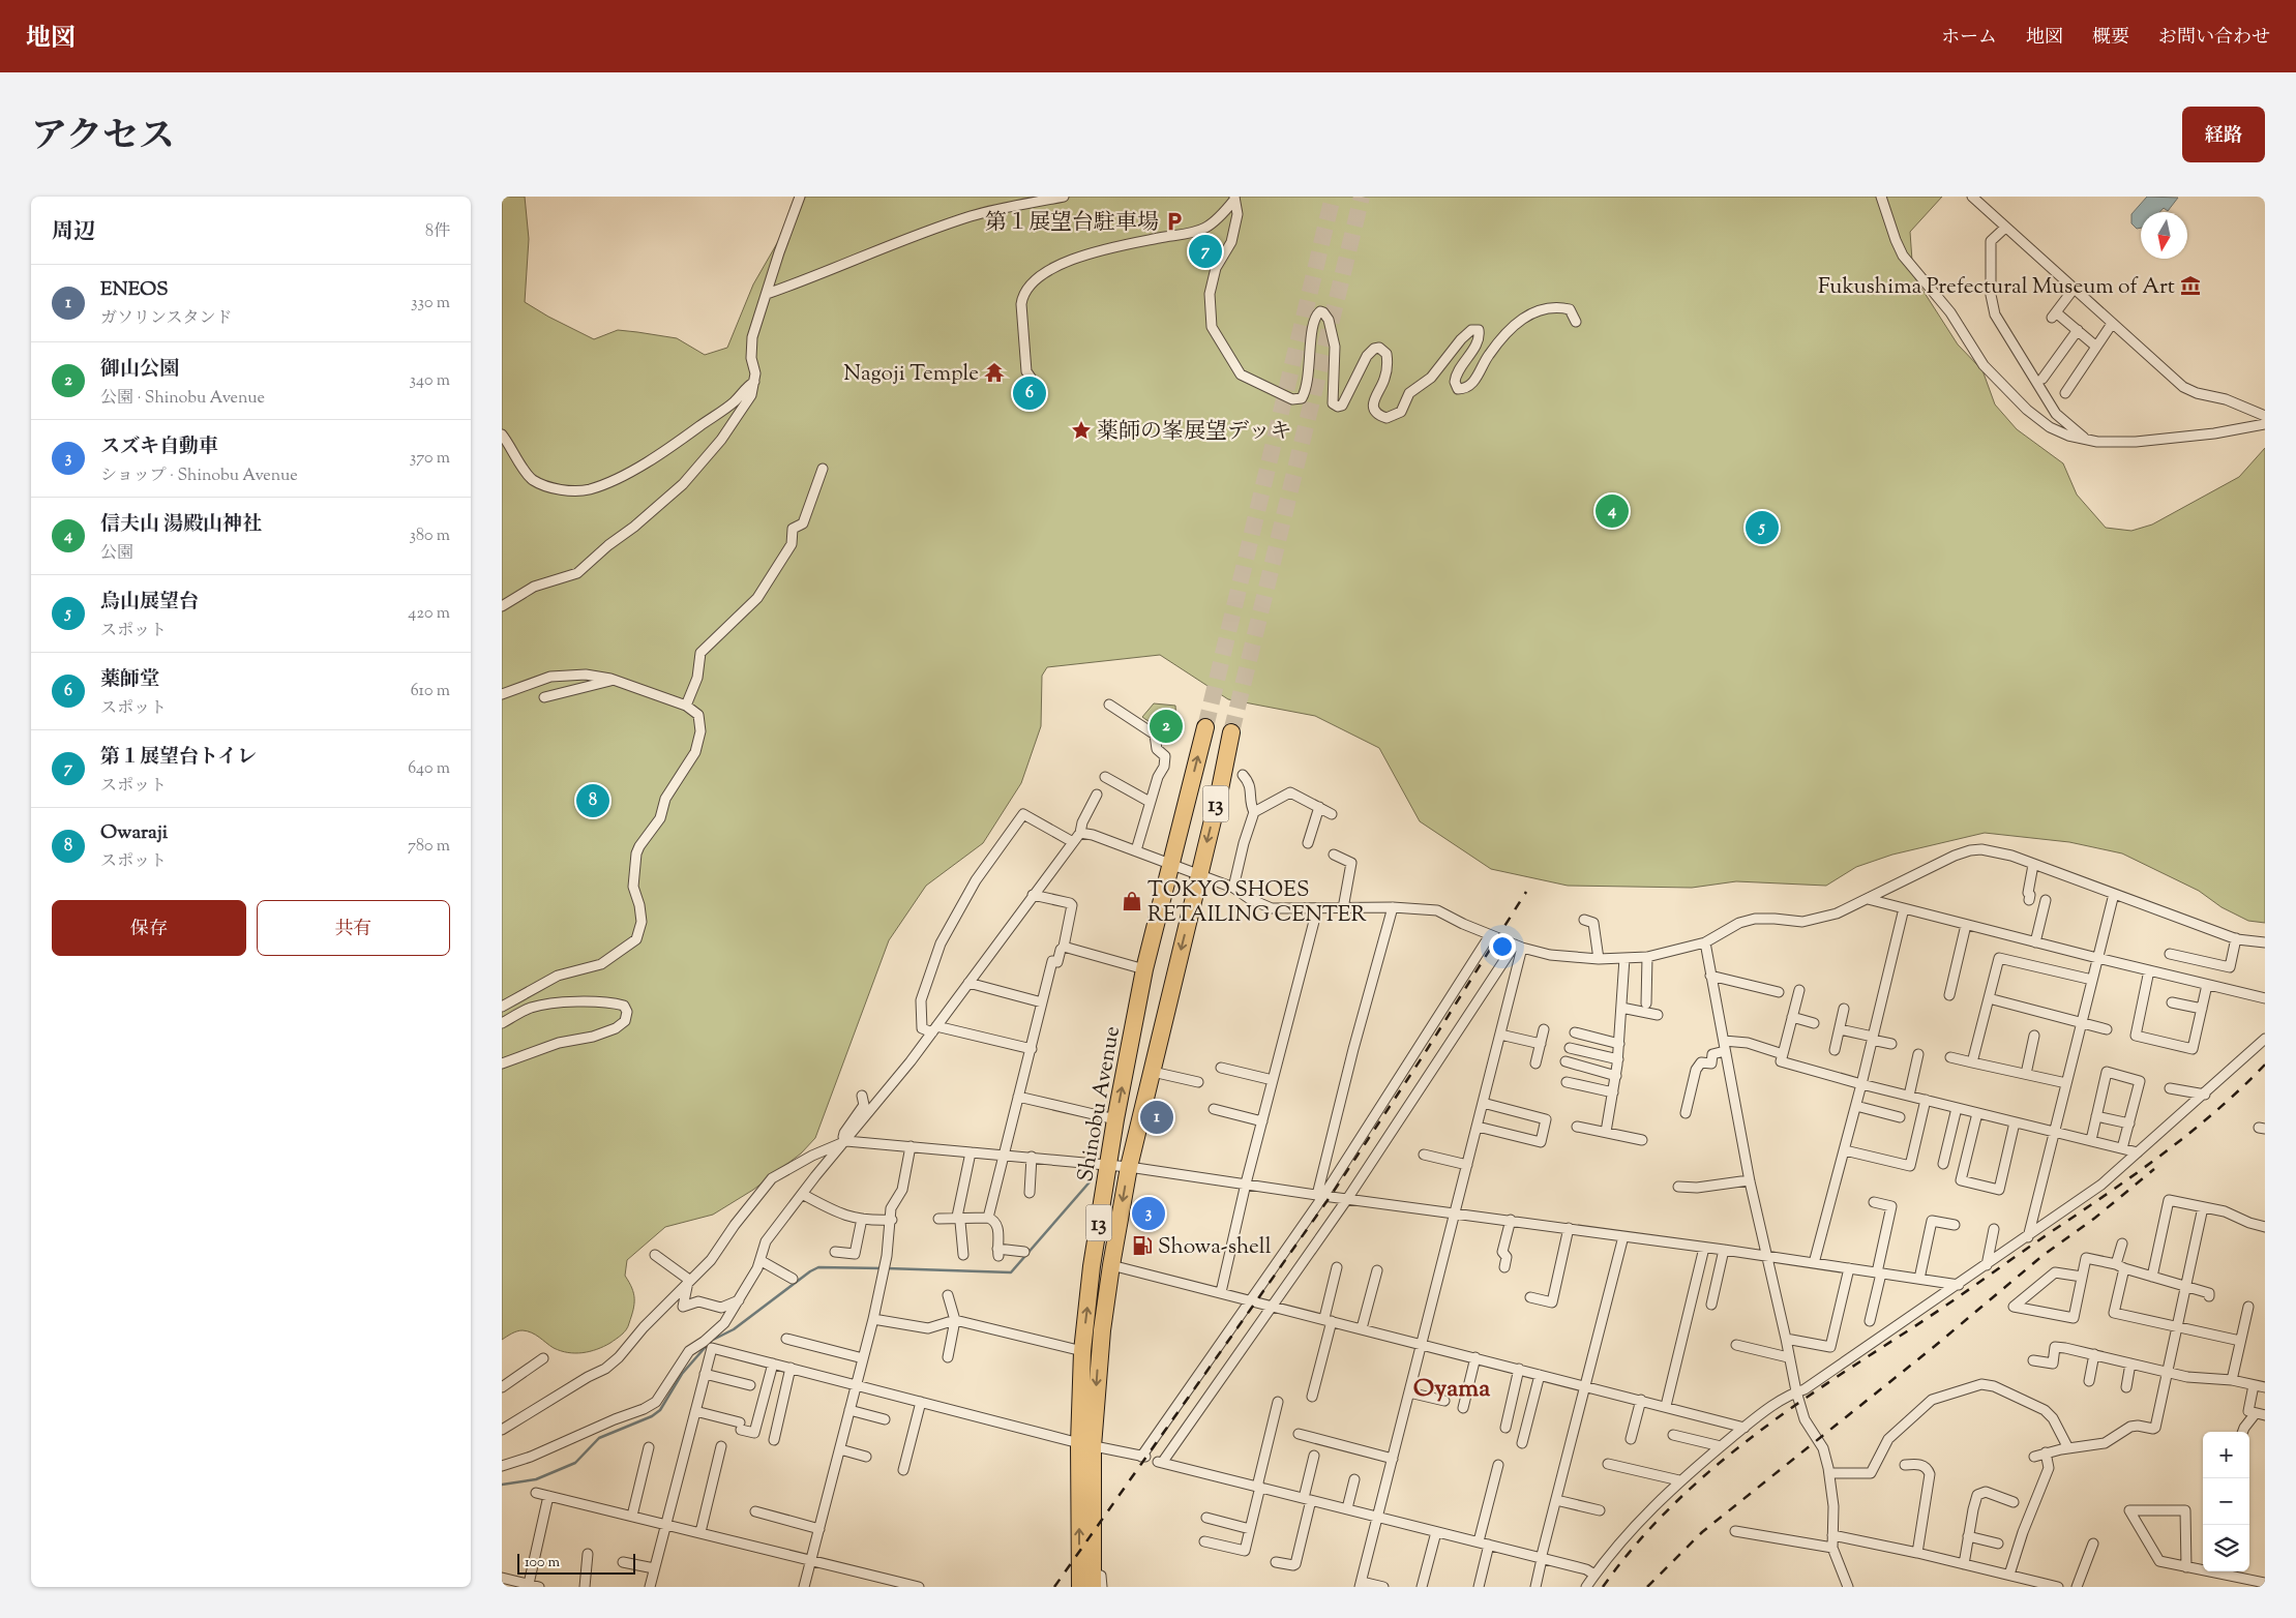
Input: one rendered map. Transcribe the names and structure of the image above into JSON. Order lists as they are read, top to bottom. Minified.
{"streets":{"highway":["13","Shinobu Avenue"]},"districts":["Oyama"],"places":{"parking":["第１展望台駐車場"],"museum":["Fukushima Prefectural Museum of Art"],"temple":["Nagoji Temple"],"place":["薬師の峯展望デッキ"],"shop":["TOKYO SHOES RETAILING CENTER"],"fuel station":["Showa-shell"]},"scale_bar":"100 m","north":"bottom","page":{"header":"地図","nav":["ホーム","地図","概要","お問い合わせ"],"title":"アクセス","buttons":["経路",["保存","共有"]],"heading":["周辺","8件"],"pins":["7","6","4","5","2","8","1","3"],"list":[{"mark":"1","name":"ENEOS","note":"ガソリンスタンド","value":"330 m"},{"mark":"2","name":"御山公園","note":"公園 · Shinobu Avenue","value":"340 m"},{"mark":"3","name":"スズキ自動車","note":"ショップ · Shinobu Avenue","value":"370 m"},{"mark":"4","name":"信夫山 湯殿山神社","note":"公園","value":"380 m"},{"mark":"5","name":"烏山展望台","note":"スポット","value":"420 m"},{"mark":"6","name":"薬師堂","note":"スポット","value":"610 m"},{"mark":"7","name":"第１展望台トイレ","note":"スポット","value":"640 m"},{"mark":"8","name":"Owaraji","note":"スポット","value":"780 m"}],"map_buttons":["+","−"],"scale":"100 m"}}
